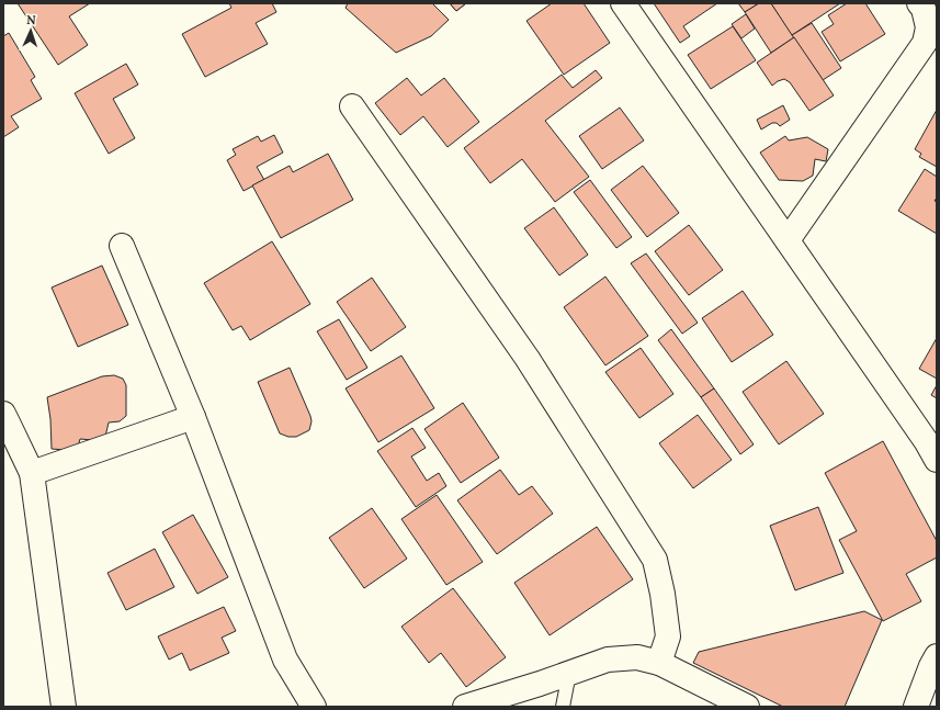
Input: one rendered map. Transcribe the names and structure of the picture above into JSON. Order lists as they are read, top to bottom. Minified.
{"north":"top"}
